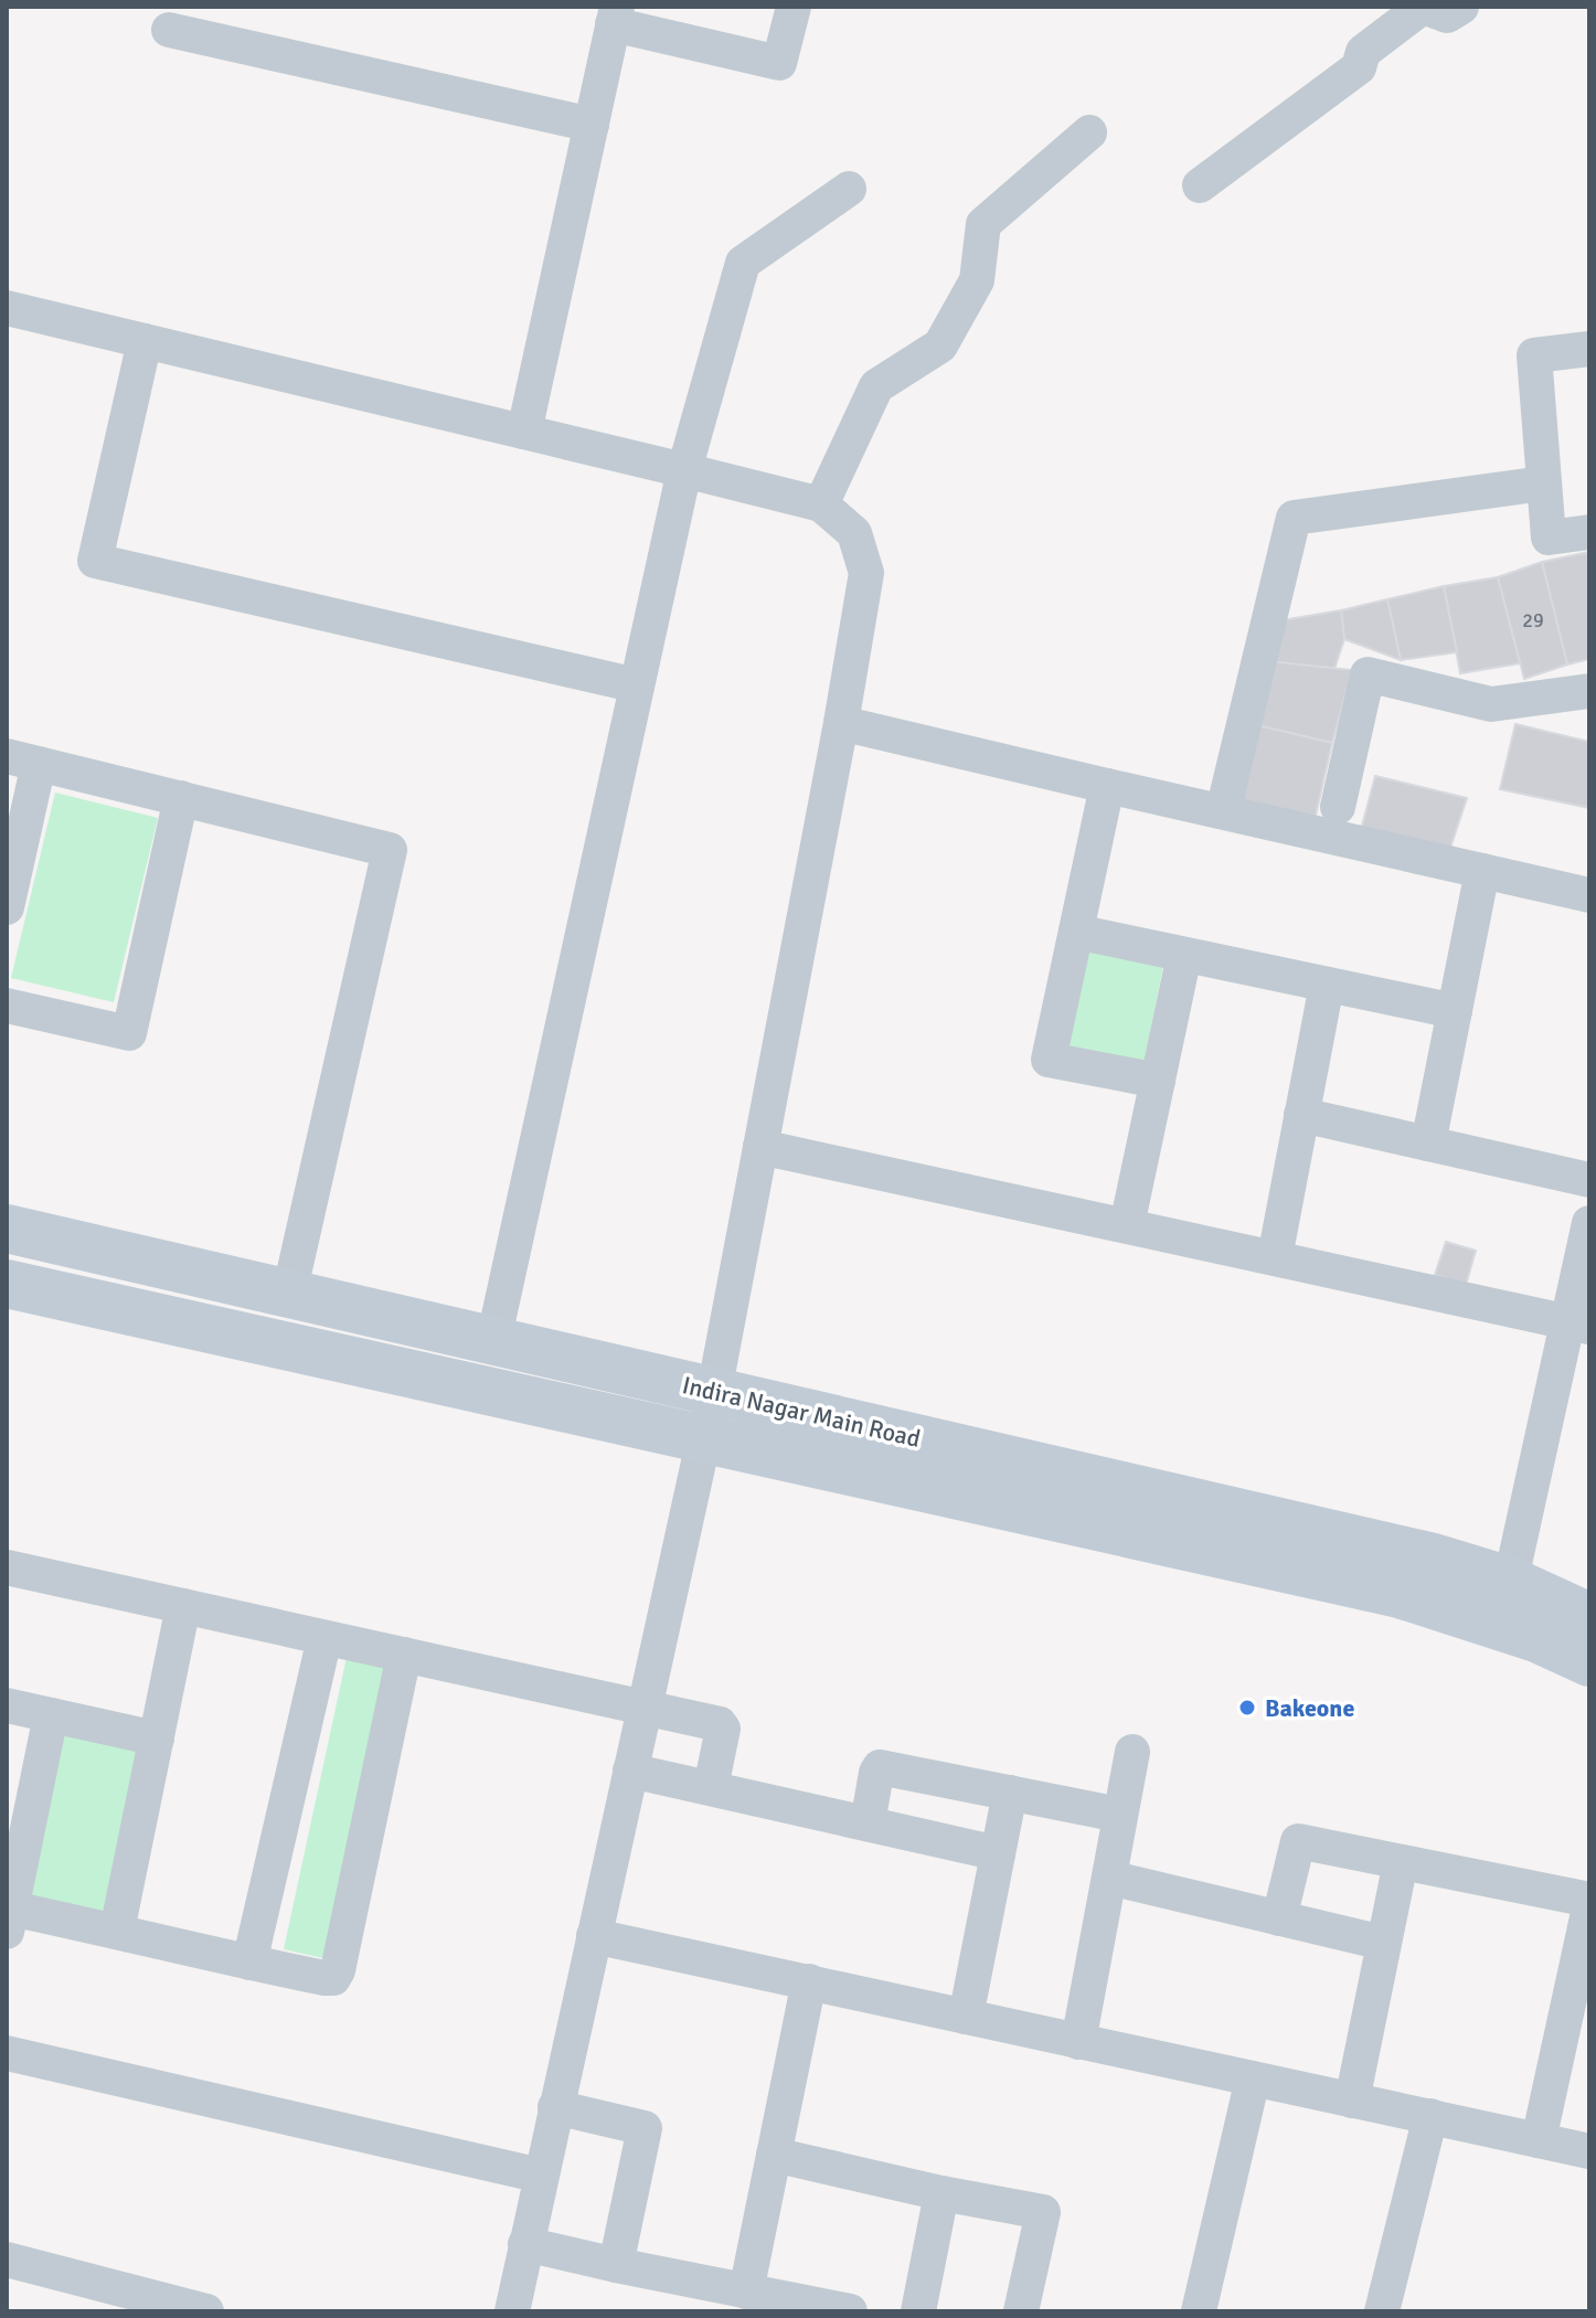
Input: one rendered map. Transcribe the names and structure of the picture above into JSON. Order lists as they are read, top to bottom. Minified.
{"streets":{"street":["Indira Nagar Main Road"]},"places":["Bakeone"],"house_numbers":["29"]}
